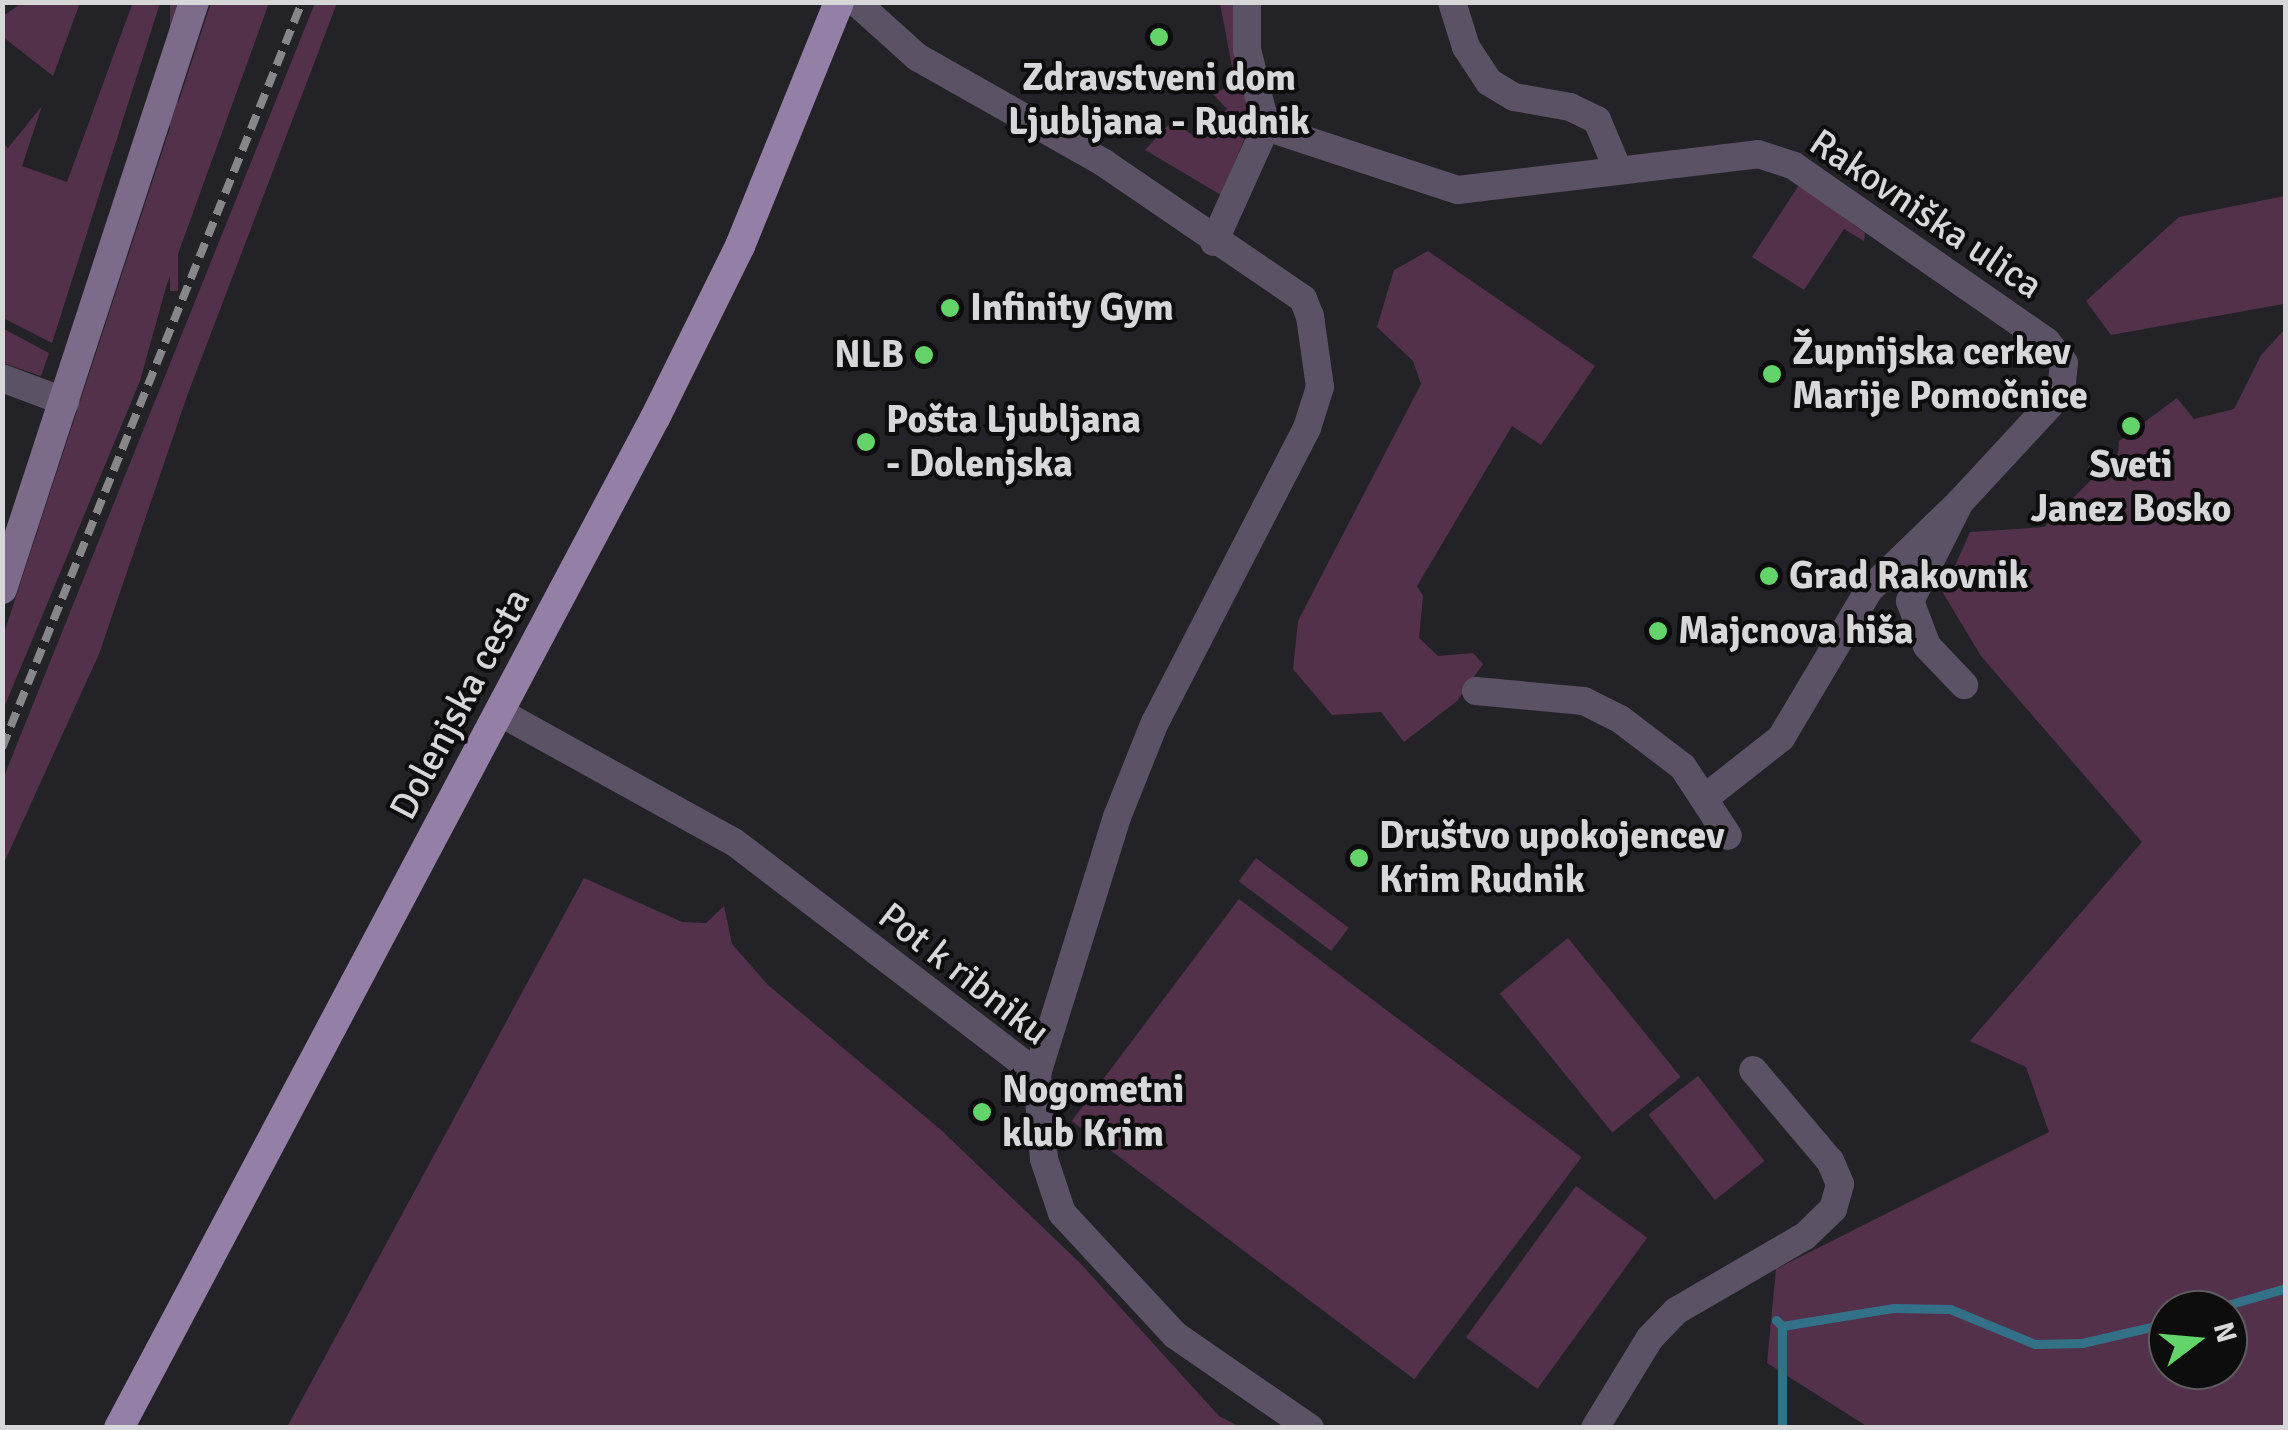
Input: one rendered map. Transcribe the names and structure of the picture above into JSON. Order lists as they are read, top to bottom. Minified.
{"streets":{"main road":["Dolenjska cesta"],"street":["Rakovniška ulica","Pot k ribniku"]},"crossings":[["Dolenjska cesta","Pot k ribniku"]],"places":["Zdravstveni dom Ljubljana - Rudnik","Infinity Gym","NLB","Župnijska cerkev Marije Pomočnice","Sveti Janez Bosko","Pošta Ljubljana - Dolenjska","Grad Rakovnik","Majcnova hiša","Društvo upokojencev Krim Rudnik","Nogometni klub Krim"],"north":"right"}
